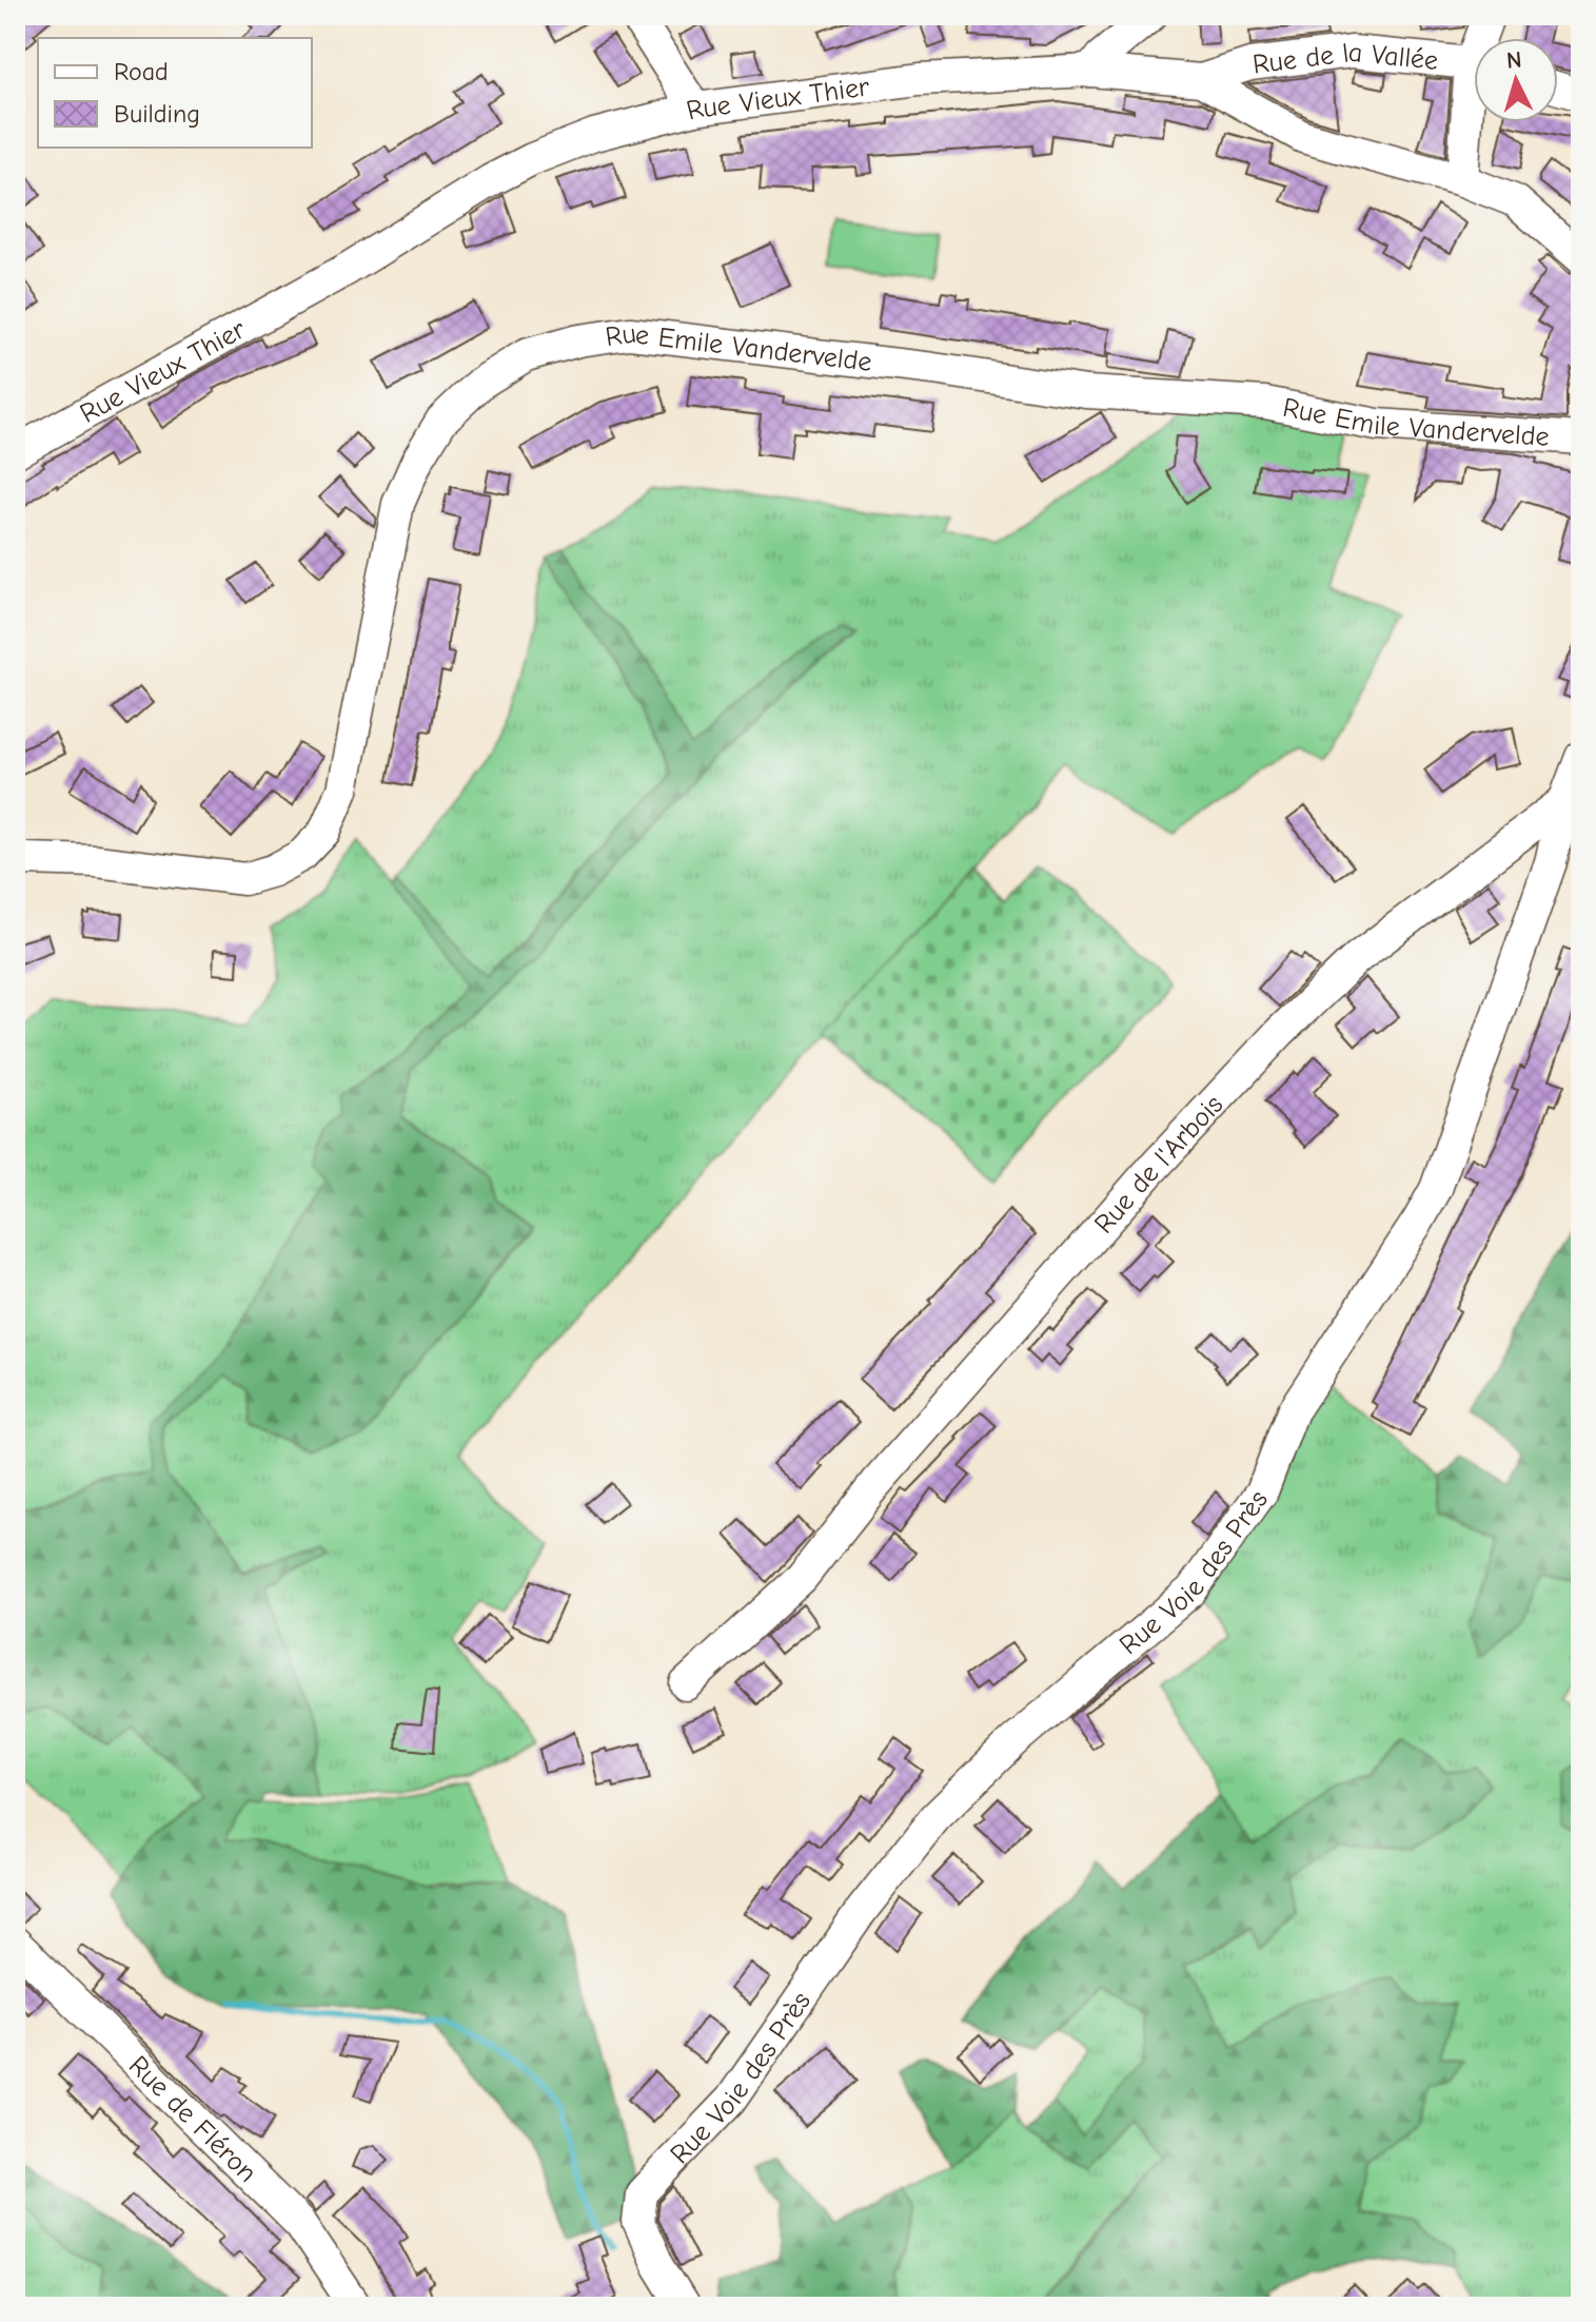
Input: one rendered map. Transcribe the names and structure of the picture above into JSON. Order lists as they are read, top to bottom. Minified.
{"streets":{"street":["Rue de la Vallée","Rue Vieux Thier","Rue Emile Vandervelde","Rue de l'Arbois","Rue Voie des Près","Rue de Fléron"]},"crossings":[["Rue de la Vallée","Rue Vieux Thier"],["Rue de l'Arbois","Rue Voie des Près"]],"legend":["Road","Building"],"north":"top"}
